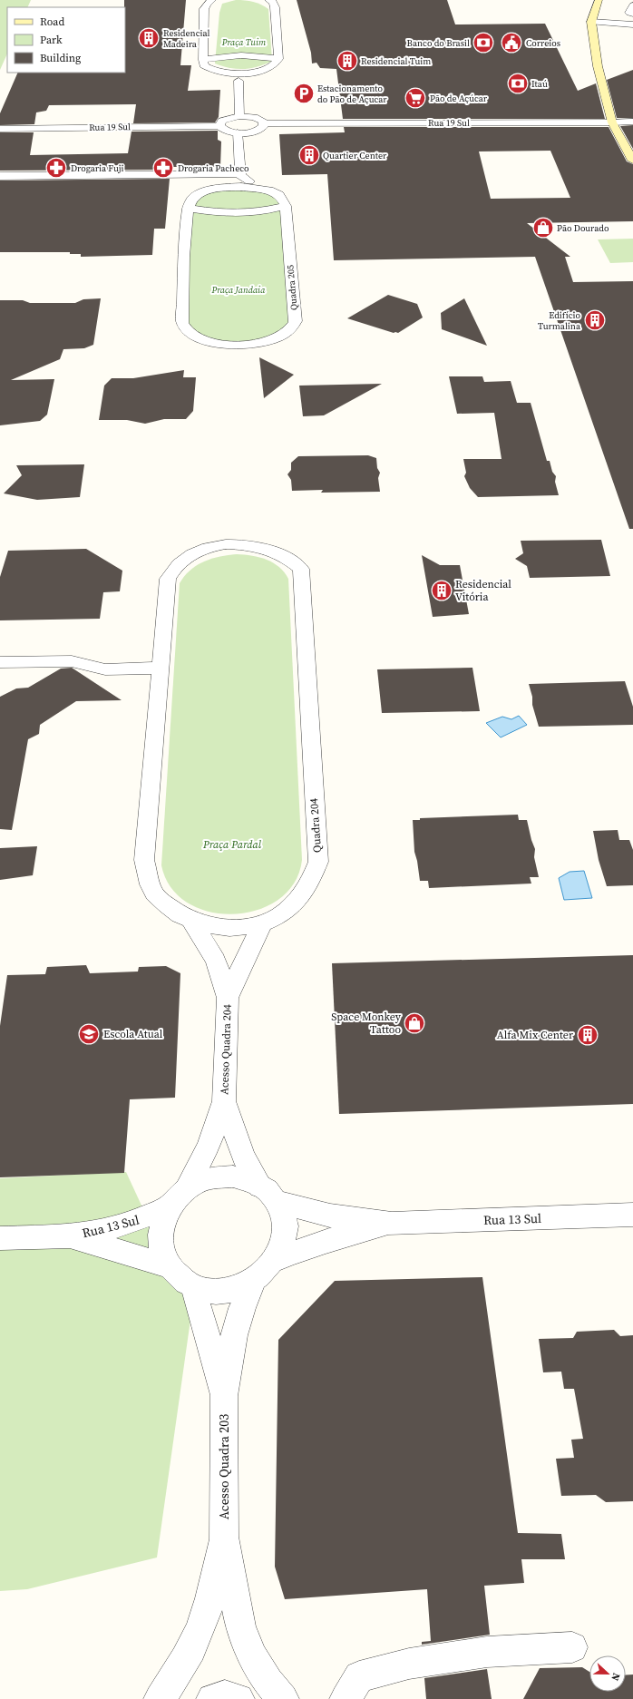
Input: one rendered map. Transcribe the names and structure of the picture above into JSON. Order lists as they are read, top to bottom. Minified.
{"streets":{"street":["Rua 19 Sul","Quadra 205","Quadra 204","Acesso Quadra 204","Rua 13 Sul","Acesso Quadra 203"]},"crossings":[["Quadra 204","Acesso Quadra 204"],["Acesso Quadra 204","Rua 13 Sul"],["Acesso Quadra 204","Acesso Quadra 203"],["Rua 13 Sul","Acesso Quadra 203"]],"parks":["Praça Tuim","Praça Jandaia","Praça Pardal"],"places":{"building":["Residencial Madeira","Residencial Tuim","Quartier Center","Edifício Turmalina","Residencial Vitória","Alfa Mix Center"],"bank":["Banco do Brasil","Itaú"],"public building":["Correios"],"parking":["Estacionamento do Pão de Açucar"],"supermarket":["Pão de Açúcar"],"pharmacy":["Drogaria Fuji","Drogaria Pacheco"],"shop":["Pão Dourado","Space Monkey Tattoo"],"school or university":["Escola Atual"]},"legend":["Road","Park","Building"],"north":"right"}
